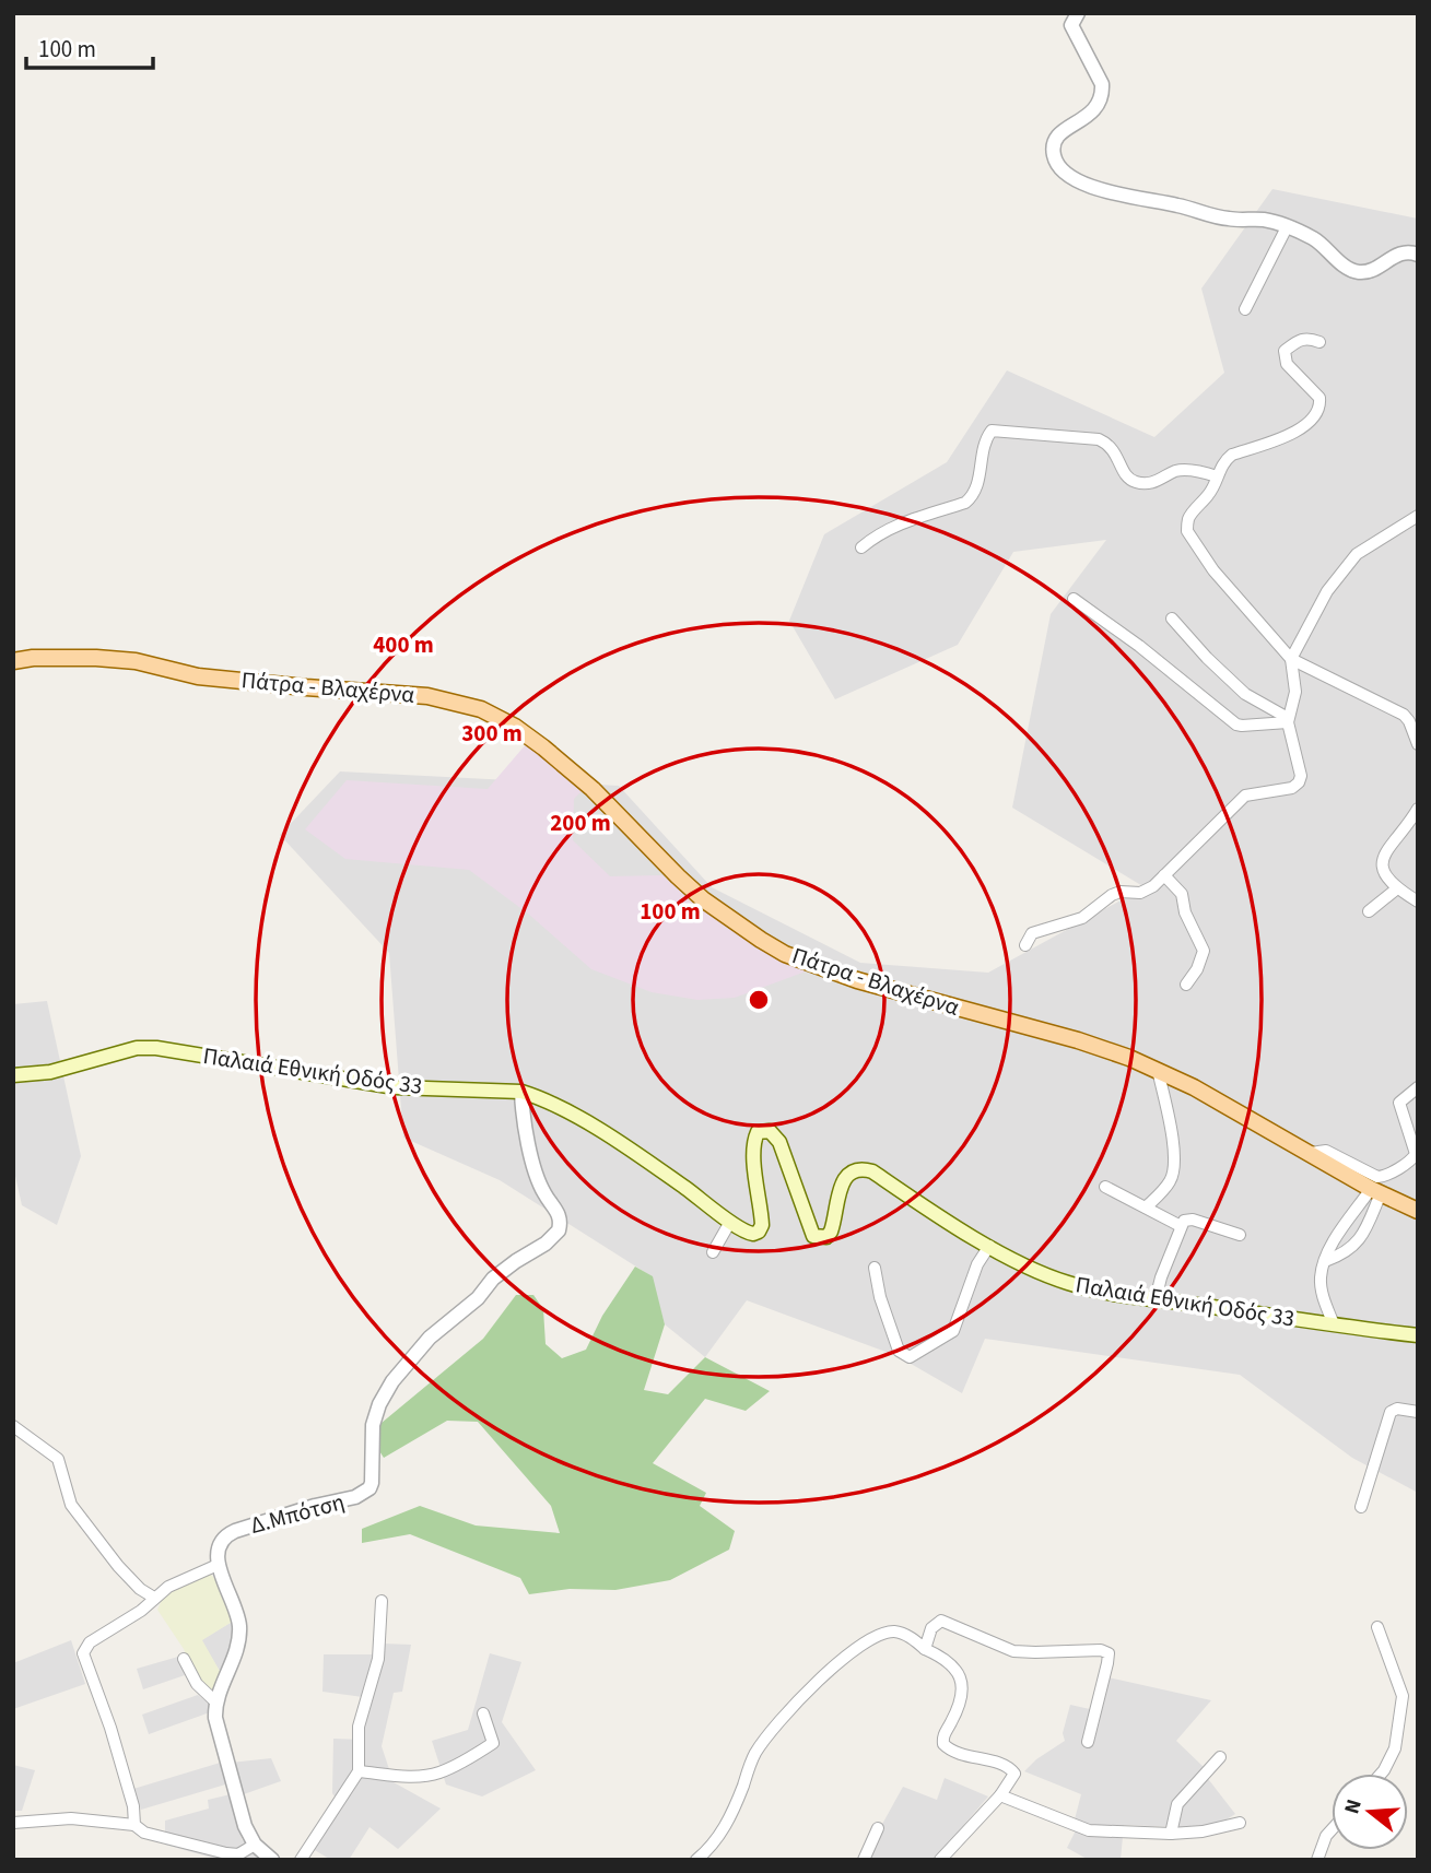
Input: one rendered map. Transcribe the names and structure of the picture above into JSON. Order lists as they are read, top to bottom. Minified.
{"streets":{"main road":["Πάτρα - Βλαχέρνα","Παλαιά Εθνική Οδός 33"],"street":["Δ.Μπότση"]},"crossings":[["Παλαιά Εθνική Οδός 33","Δ.Μπότση"]],"scale_bar":"100 m","north":"left","rings":["400 m","300 m","200 m","100 m"]}
